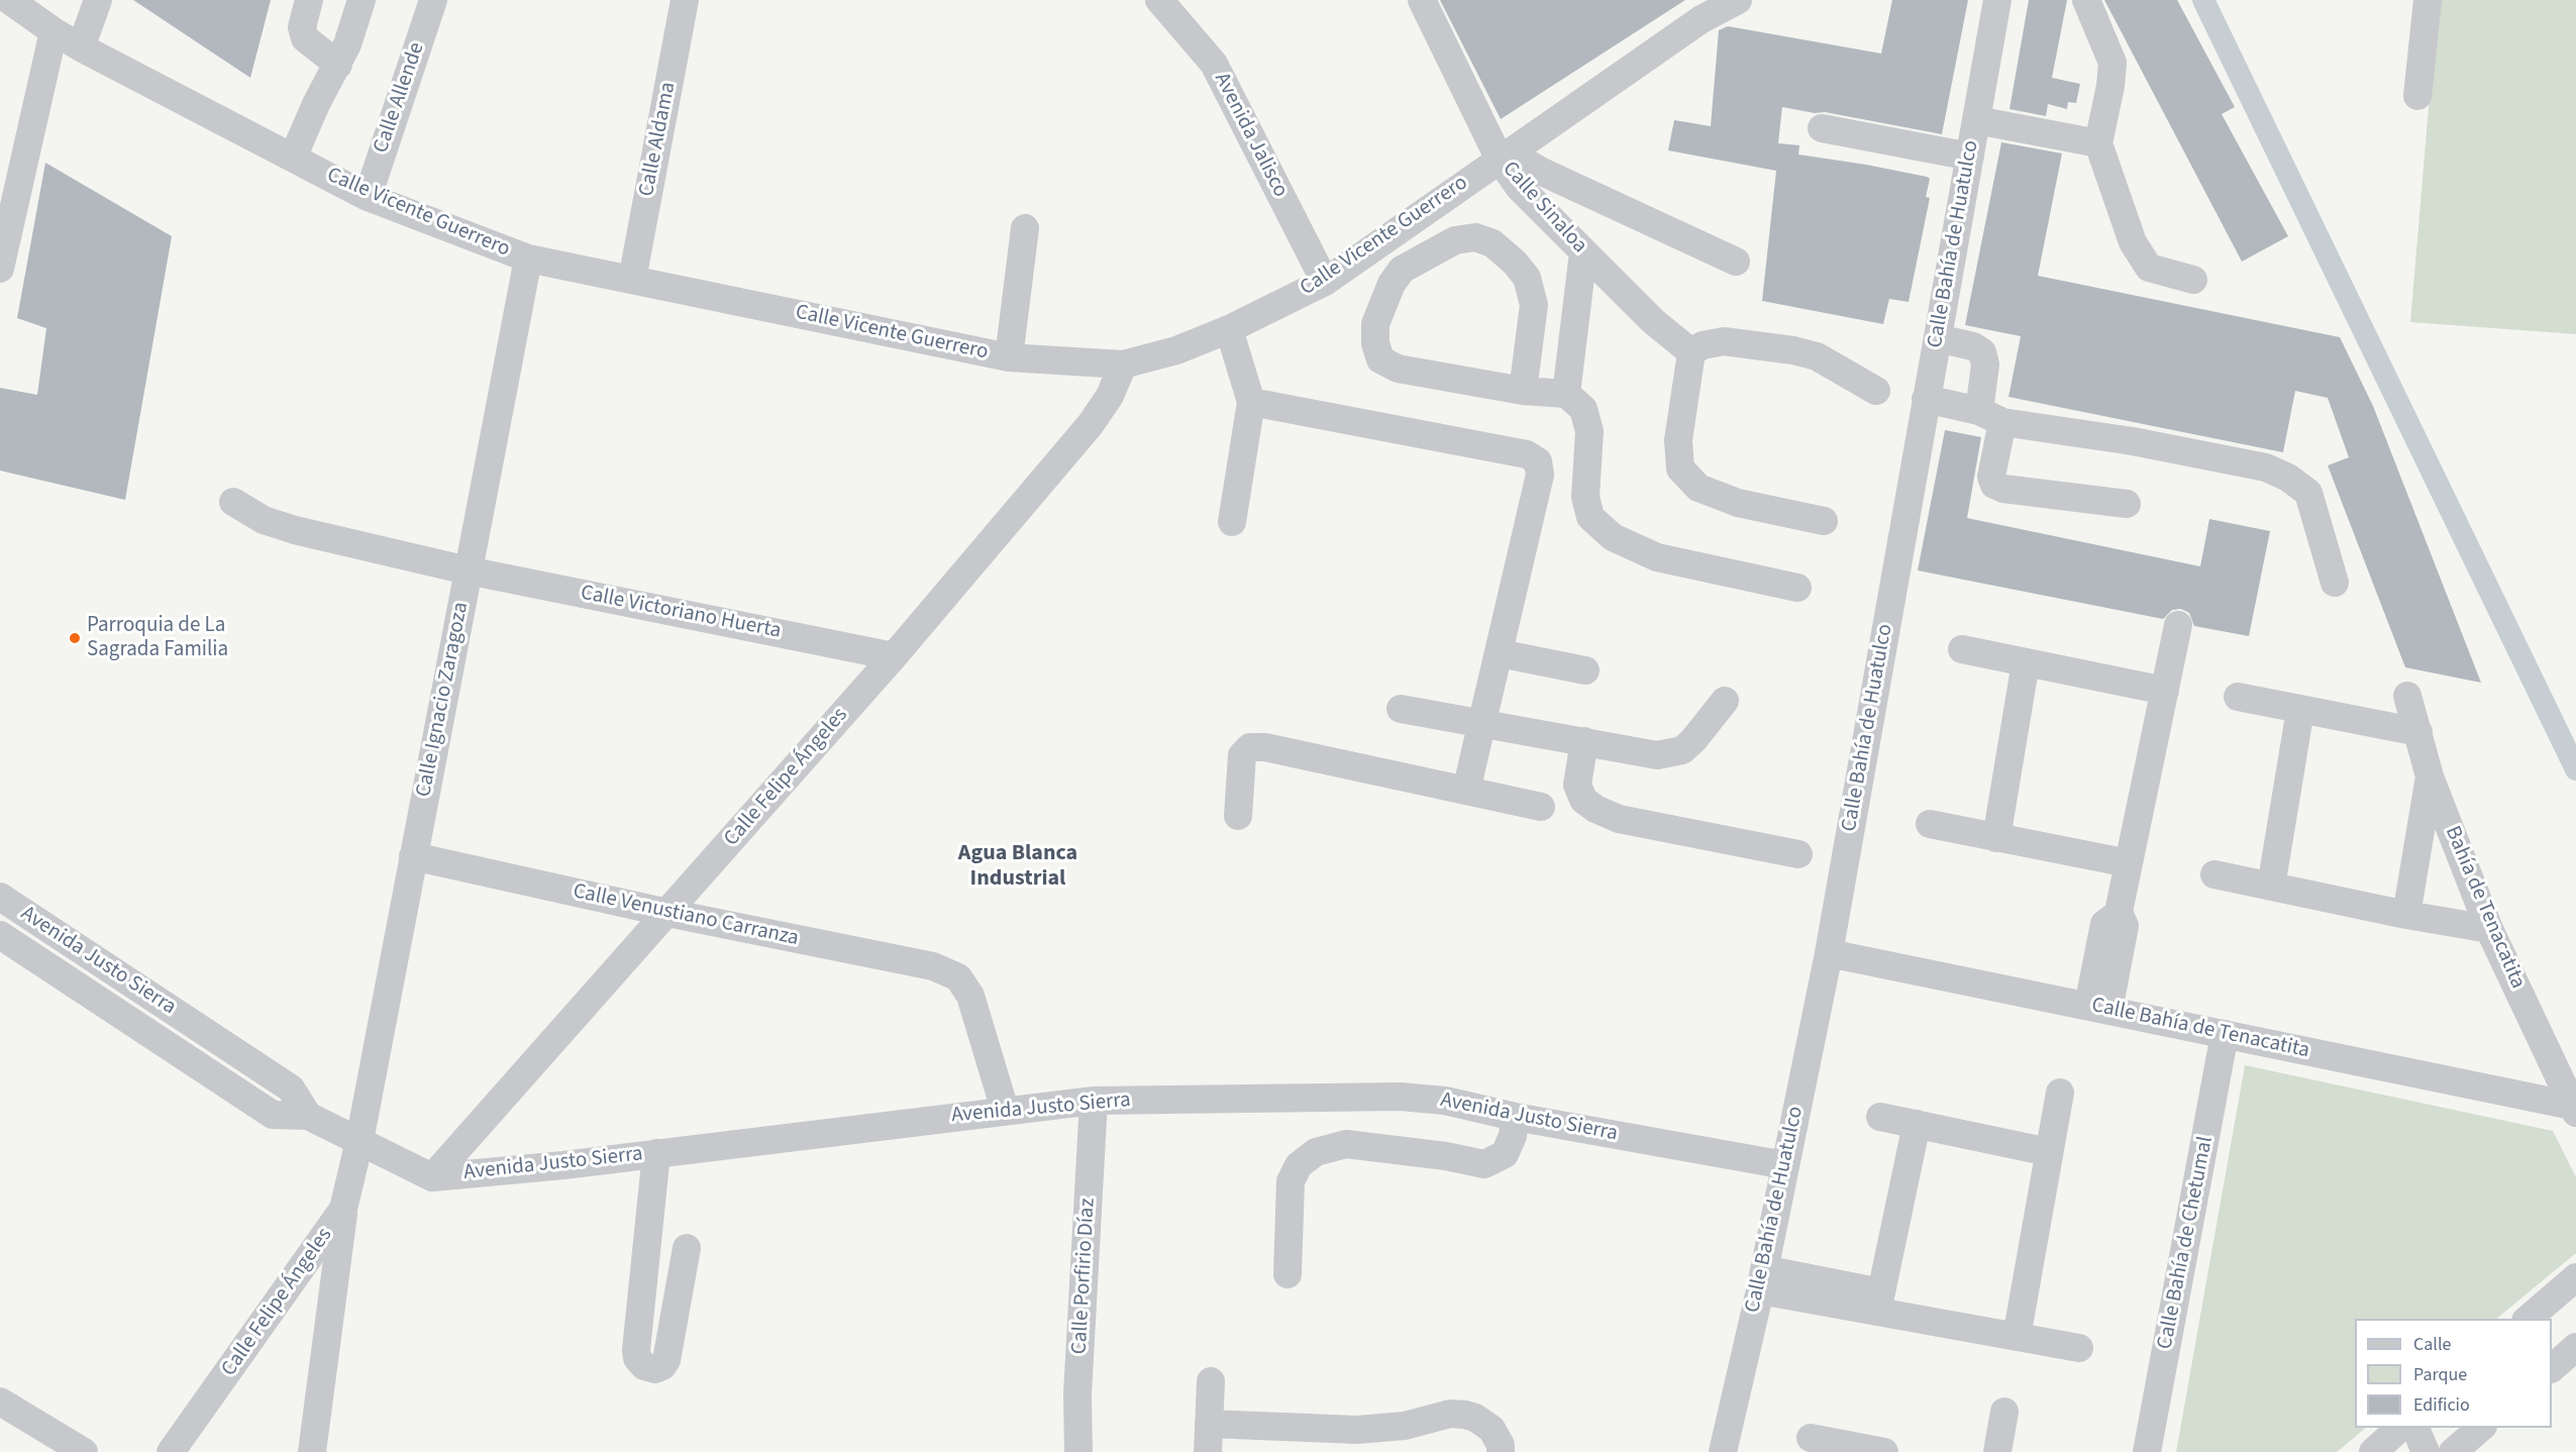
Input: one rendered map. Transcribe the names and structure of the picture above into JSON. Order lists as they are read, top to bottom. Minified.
{"streets":{"street":["Calle Allende","Avenida Jalisco","Calle Aldama","Calle Sinaloa","Calle Vicente Guerrero","Calle Bahía de Huatulco","Calle Victoriano Huerta","Calle Ignacio Zaragoza","Calle Felipe Ángeles","Bahía de Tenacatita","Calle Venustiano Carranza","Avenida Justo Sierra","Calle Bahía de Tenacatita","Calle Bahía de Chetumal","Calle Porfirio Díaz"]},"crossings":[["Calle Allende","Calle Vicente Guerrero"],["Avenida Jalisco","Calle Vicente Guerrero"],["Calle Aldama","Calle Vicente Guerrero"],["Calle Sinaloa","Calle Vicente Guerrero"],["Calle Vicente Guerrero","Calle Ignacio Zaragoza"],["Calle Vicente Guerrero","Calle Felipe Ángeles"],["Calle Bahía de Huatulco","Avenida Justo Sierra"],["Calle Bahía de Huatulco","Calle Bahía de Tenacatita"],["Calle Victoriano Huerta","Calle Ignacio Zaragoza"],["Calle Victoriano Huerta","Calle Felipe Ángeles"],["Calle Ignacio Zaragoza","Calle Felipe Ángeles"],["Calle Ignacio Zaragoza","Calle Venustiano Carranza"],["Calle Ignacio Zaragoza","Avenida Justo Sierra"],["Calle Felipe Ángeles","Calle Venustiano Carranza"],["Calle Felipe Ángeles","Avenida Justo Sierra"],["Bahía de Tenacatita","Calle Bahía de Tenacatita"],["Calle Venustiano Carranza","Avenida Justo Sierra"],["Avenida Justo Sierra","Calle Porfirio Díaz"],["Calle Bahía de Tenacatita","Calle Bahía de Chetumal"]],"districts":["Agua Blanca Industrial"],"places":["Parroquia de La Sagrada Familia"],"legend":["Calle","Parque","Edificio"]}
